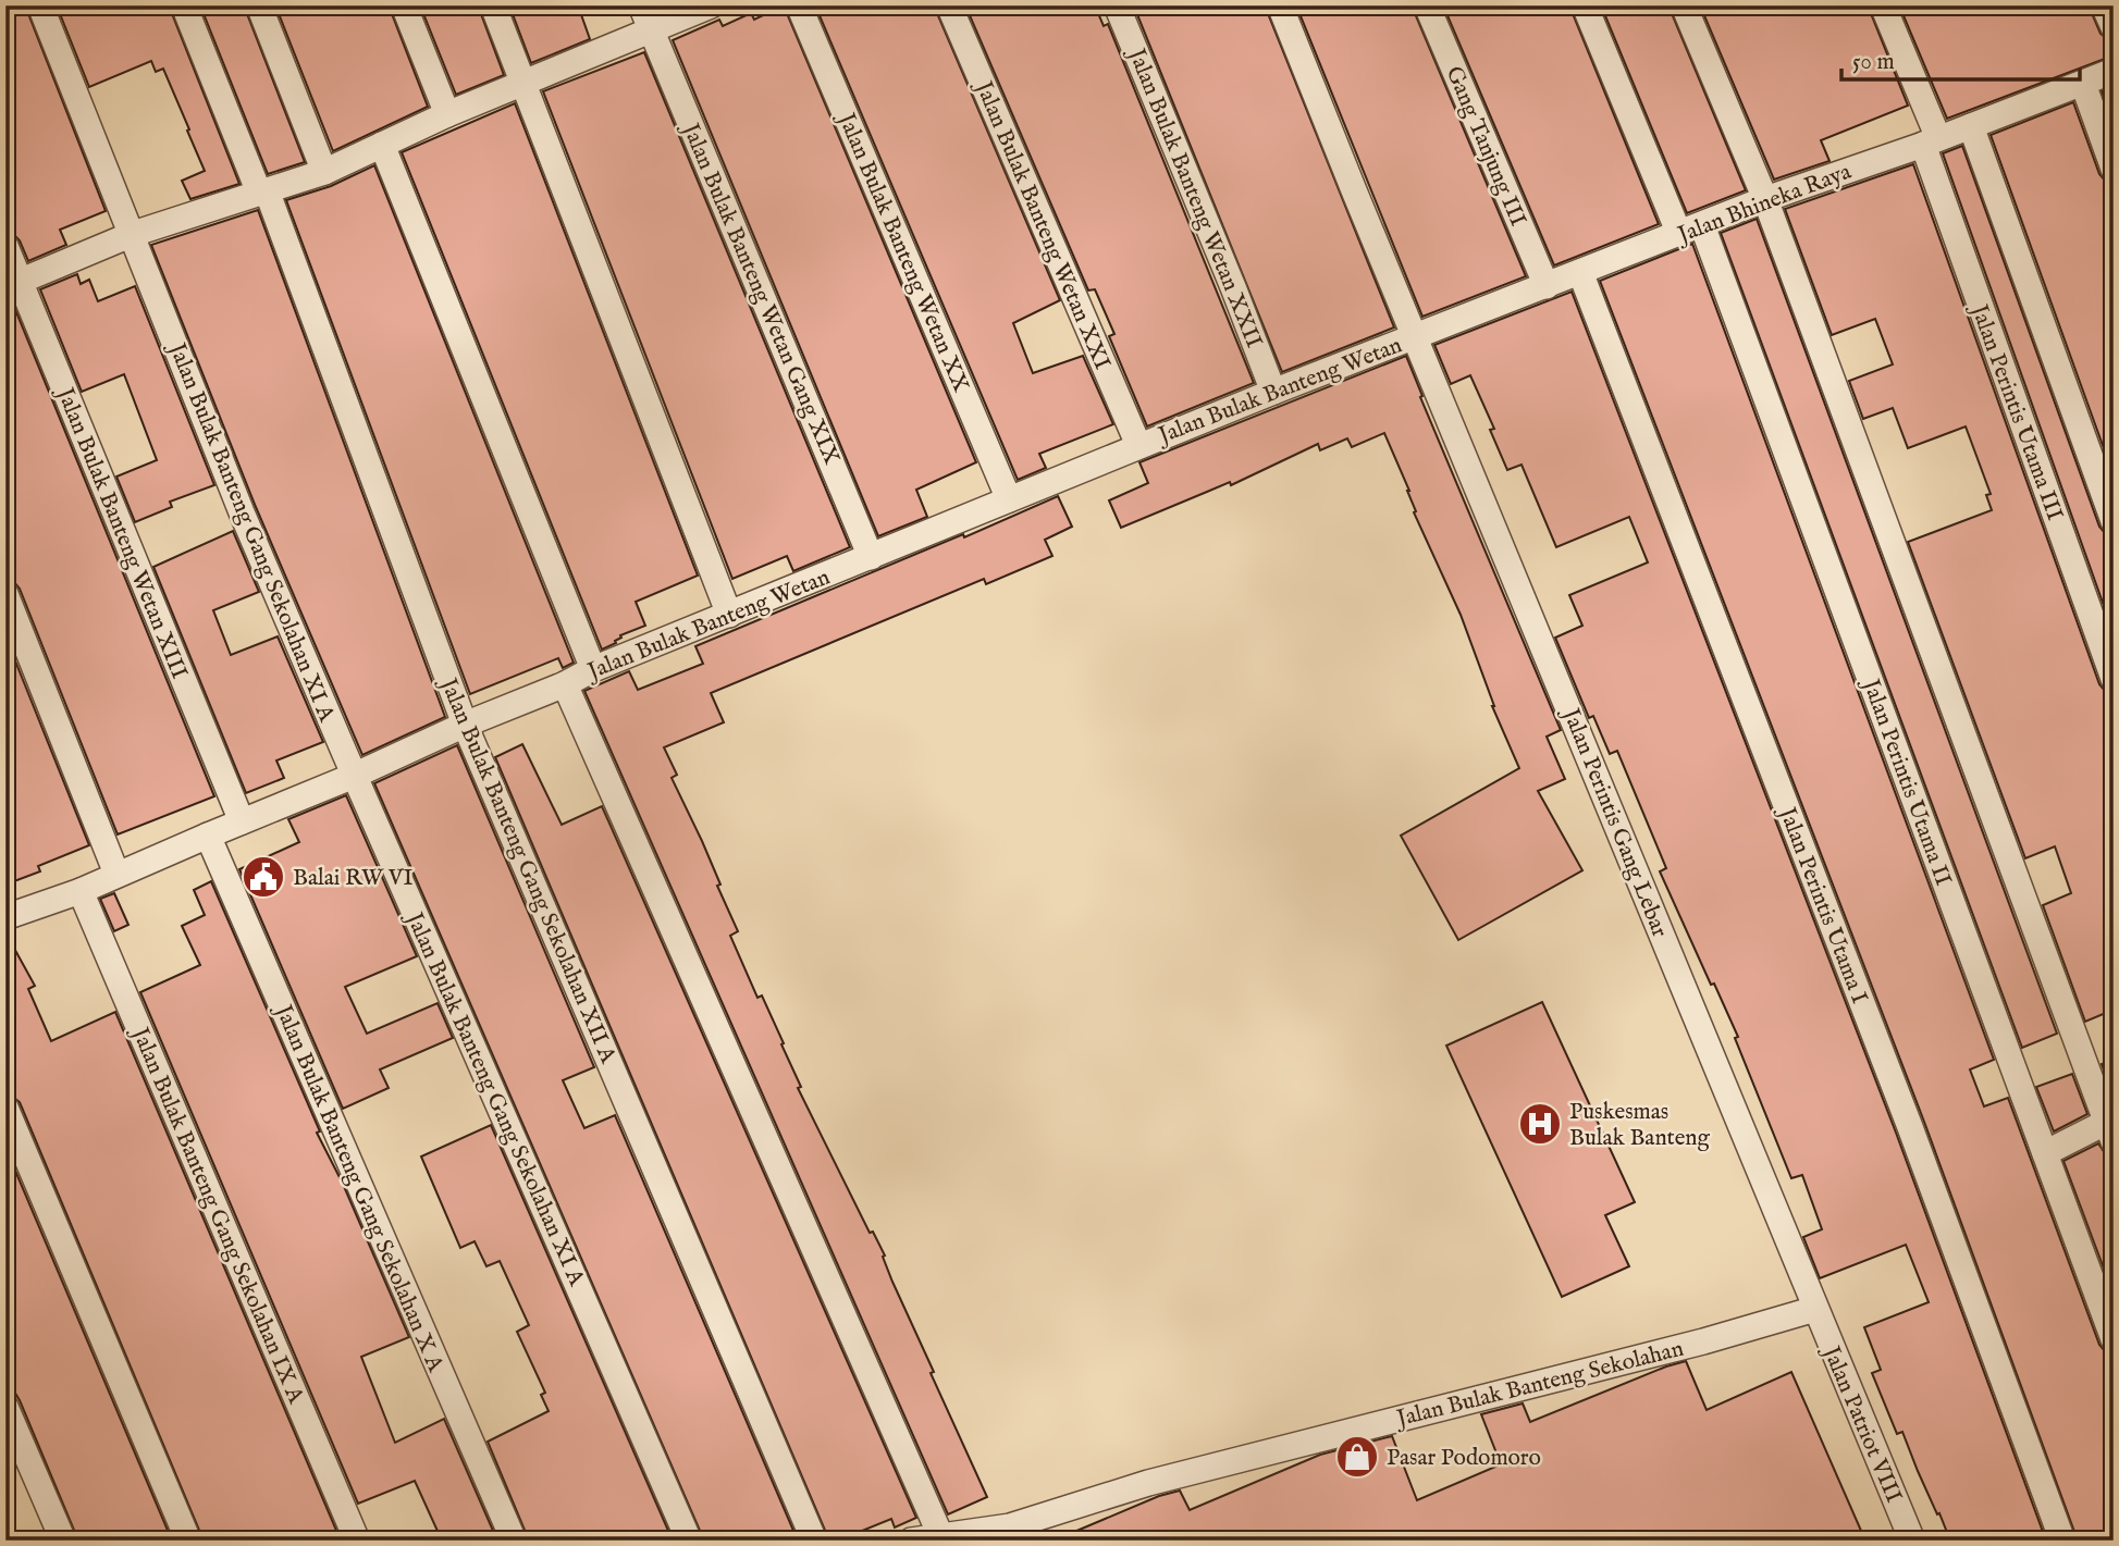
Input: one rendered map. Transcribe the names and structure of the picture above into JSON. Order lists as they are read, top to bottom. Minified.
{"streets":{"street":["Gang Tanjung III","Jalan Bulak Banteng Wetan XXII","Jalan Bhineka Raya","Jalan Bulak Banteng Wetan XXI","Jalan Bulak Banteng Wetan XX","Jalan Bulak Banteng Wetan Gang XIX","Jalan Bulak Banteng Wetan","Jalan Perintis Utama III","Jalan Bulak Banteng Gang Sekolahan XI A","Jalan Bulak Banteng Wetan XIII","Jalan Perintis Utama II","Jalan Perintis Gang Lebar","Jalan Bulak Banteng Gang Sekolahan XII A","Jalan Perintis Utama I","Jalan Bulak Banteng Gang Sekolahan X A","Jalan Bulak Banteng Gang Sekolahan IX A","Jalan Bulak Banteng Sekolahan","Jalan Patriot VIII"]},"crossings":[["Gang Tanjung III","Jalan Bhineka Raya"],["Jalan Bulak Banteng Wetan XXII","Jalan Bulak Banteng Wetan"],["Jalan Bhineka Raya","Jalan Bulak Banteng Wetan"],["Jalan Bhineka Raya","Jalan Perintis Utama III"],["Jalan Bhineka Raya","Jalan Perintis Utama II"],["Jalan Bhineka Raya","Jalan Perintis Gang Lebar"],["Jalan Bhineka Raya","Jalan Perintis Utama I"],["Jalan Bulak Banteng Wetan XXI","Jalan Bulak Banteng Wetan"],["Jalan Bulak Banteng Wetan XX","Jalan Bulak Banteng Wetan"],["Jalan Bulak Banteng Wetan Gang XIX","Jalan Bulak Banteng Wetan"],["Jalan Bulak Banteng Wetan","Jalan Bulak Banteng Gang Sekolahan XI A"],["Jalan Bulak Banteng Wetan","Jalan Bulak Banteng Wetan XIII"],["Jalan Bulak Banteng Wetan","Jalan Perintis Gang Lebar"],["Jalan Bulak Banteng Wetan","Jalan Bulak Banteng Gang Sekolahan XII A"],["Jalan Bulak Banteng Wetan","Jalan Bulak Banteng Gang Sekolahan X A"],["Jalan Bulak Banteng Wetan","Jalan Bulak Banteng Gang Sekolahan IX A"],["Jalan Perintis Gang Lebar","Jalan Bulak Banteng Sekolahan"],["Jalan Perintis Gang Lebar","Jalan Patriot VIII"],["Jalan Bulak Banteng Sekolahan","Jalan Patriot VIII"]],"places":{"public building":["Balai RW VI"],"hospital":["Puskesmas Bulak Banteng"],"shop":["Pasar Podomoro"]},"scale_bar":"50 m"}
